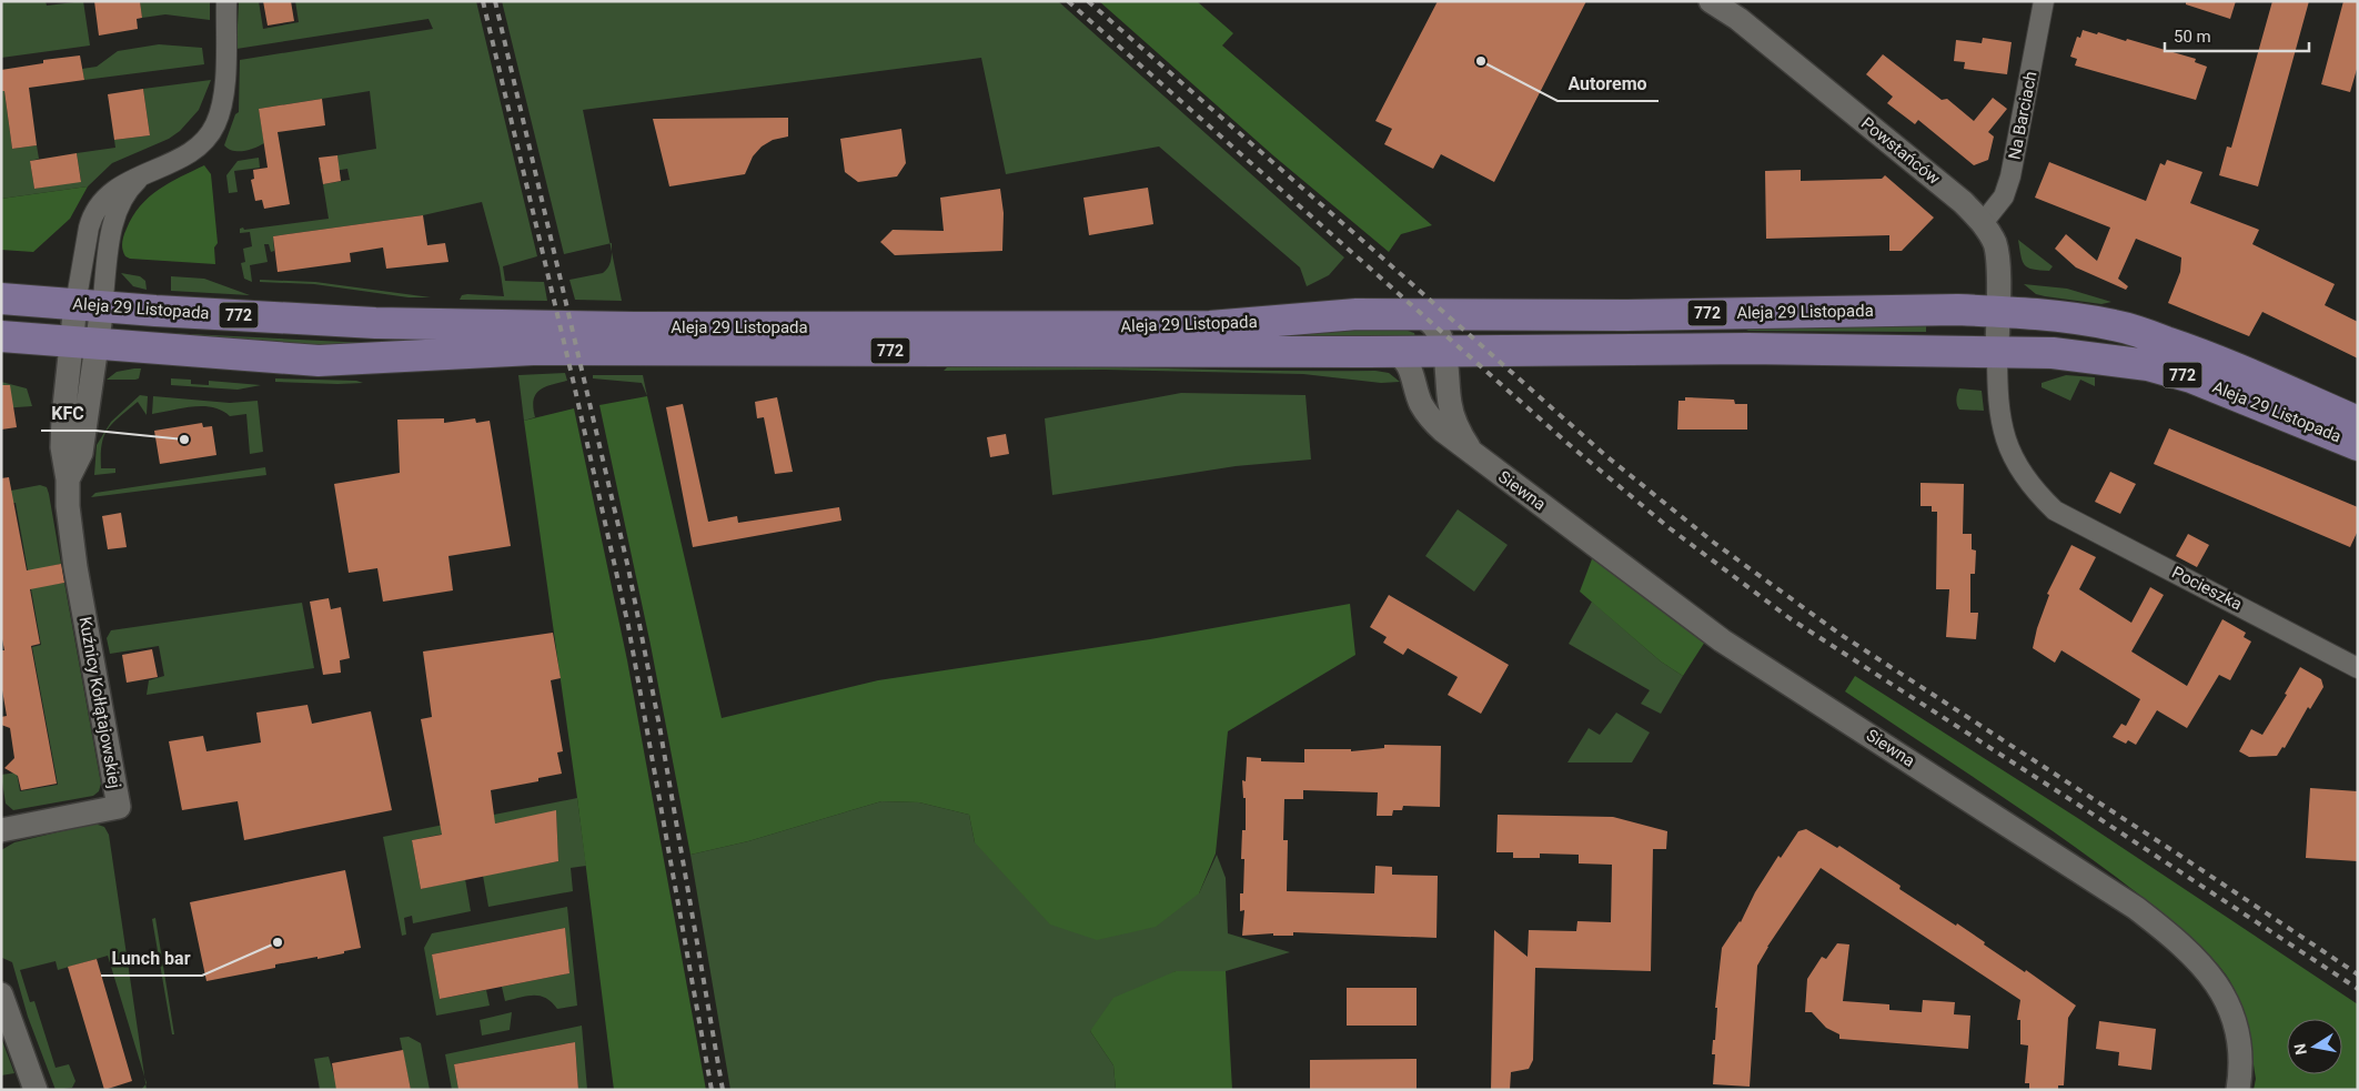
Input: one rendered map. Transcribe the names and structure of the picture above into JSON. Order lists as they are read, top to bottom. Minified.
{"streets":{"main road":["Aleja 29 Listopada","772"],"street":["Na Barciach","Powstańców","Siewna","Pocieszka","Kuźnicy Kołłątajowskiej"]},"crossings":[["Na Barciach","Powstańców"],["Powstańców","Aleja 29 Listopada"],["Powstańców","Pocieszka"],["Aleja 29 Listopada","Siewna"],["Aleja 29 Listopada","Pocieszka"],["Aleja 29 Listopada","Kuźnicy Kołłątajowskiej"]],"places":["Autoremo","KFC","Lunch bar"],"scale_bar":"50 m","north":"left"}
